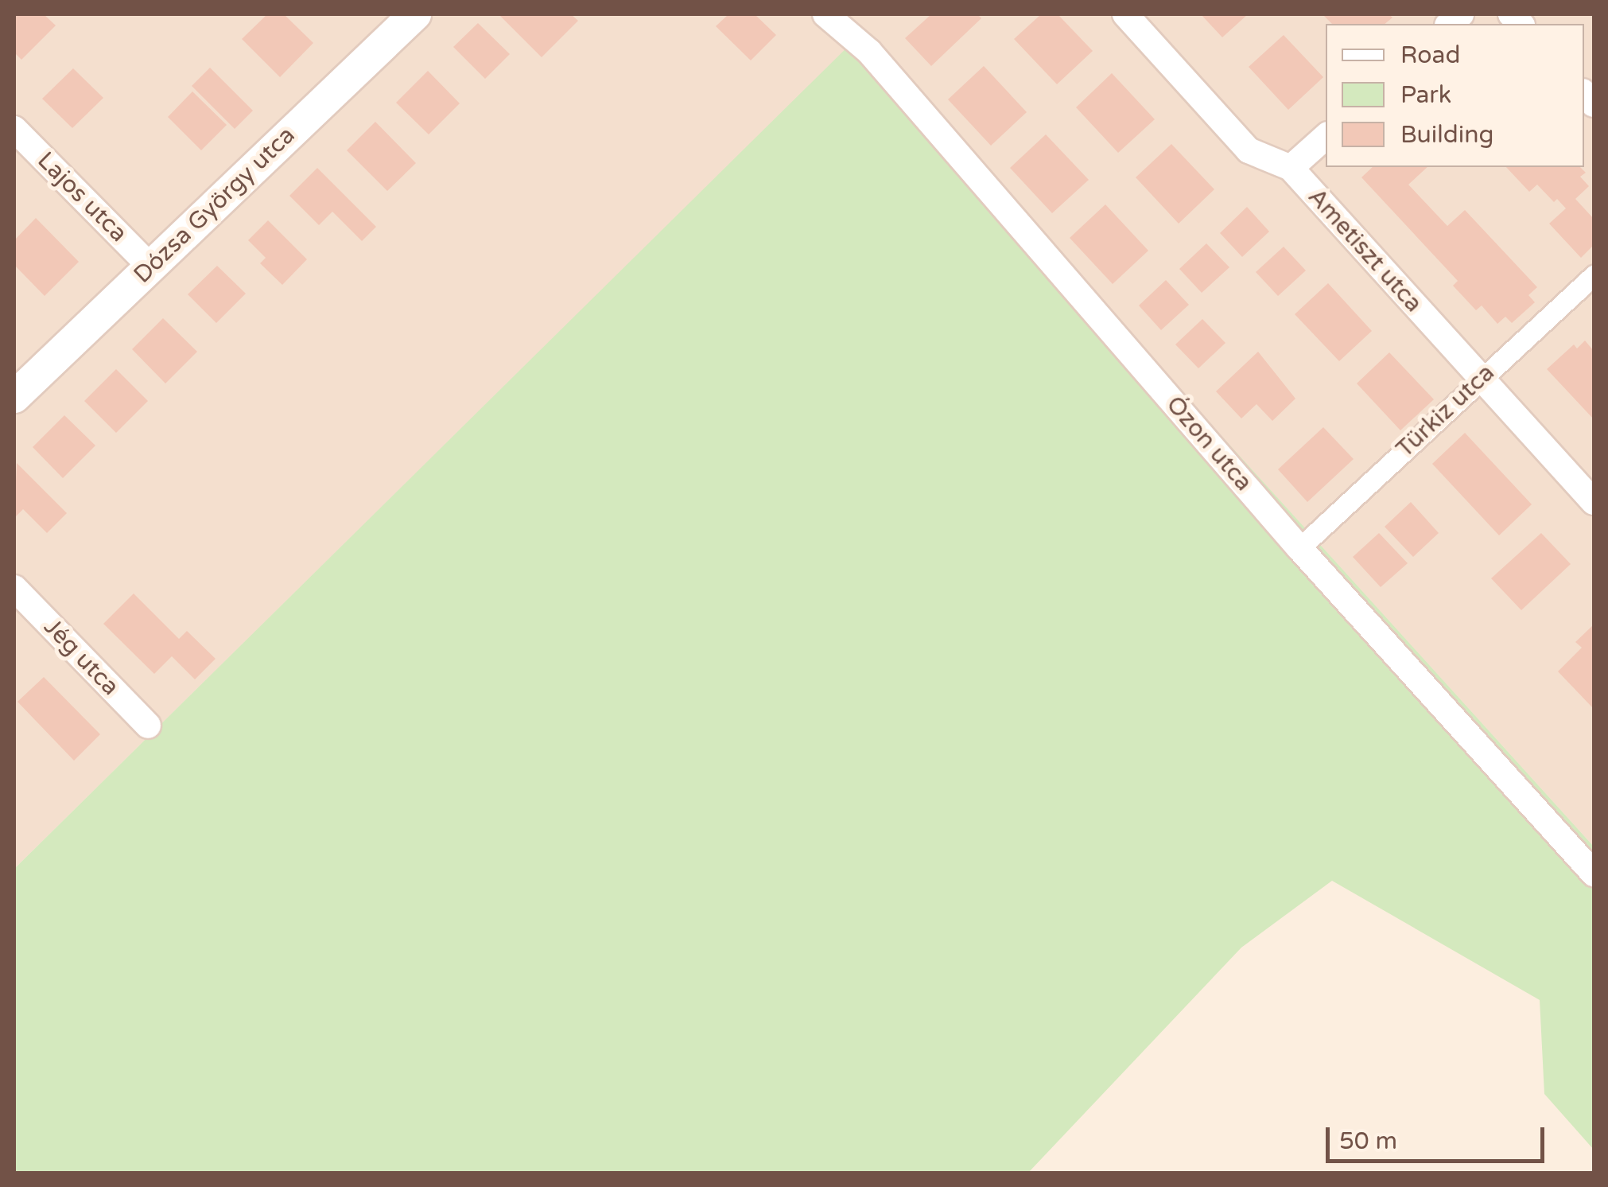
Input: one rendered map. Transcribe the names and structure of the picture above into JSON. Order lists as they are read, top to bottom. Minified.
{"streets":{"street":["Lajos utca","Dózsa György utca","Ametiszt utca","Türkiz utca","Ózon utca","Jég utca"]},"crossings":[["Lajos utca","Dózsa György utca"],["Ametiszt utca","Türkiz utca"],["Türkiz utca","Ózon utca"]],"legend":["Road","Park","Building"],"scale_bar":"50 m"}
